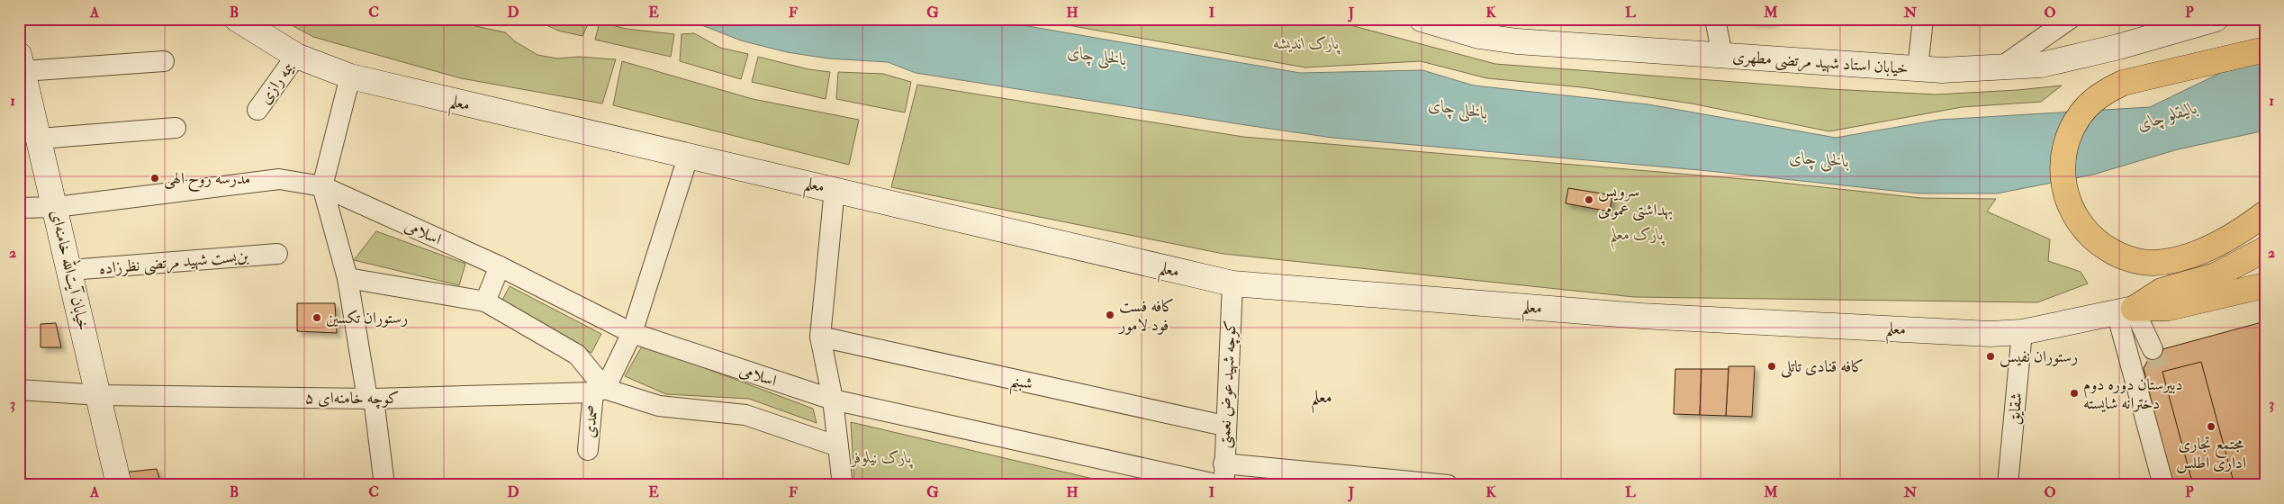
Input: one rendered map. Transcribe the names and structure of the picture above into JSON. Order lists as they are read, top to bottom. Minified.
{"streets":{"main road":["خیابان استاد شهید مرتضی مطهری","معلم","خیابان آیت‌الله خامنه‌ای"],"street":["بیمه رازی","اسلامی","بن‌بست شهید مرتضی نظرزاده","شبنم","کوچه شهید عوض نعمتی","کوچه خامنه‌ای ۵","شقایق","صمدی"]},"crossings":[["بیمه رازی","معلم"],["معلم","کوچه شهید عوض نعمتی"],["معلم","شقایق"],["معلم","صمدی"],["اسلامی","خیابان آیت‌الله خامنه‌ای"],["اسلامی","صمدی"],["بن‌بست شهید مرتضی نظرزاده","خیابان آیت‌الله خامنه‌ای"],["خیابان آیت‌الله خامنه‌ای","کوچه خامنه‌ای ۵"],["شبنم","کوچه شهید عوض نعمتی"],["کوچه خامنه‌ای ۵","صمدی"]],"districts":["معلم"],"water":["بالخلی چای","بالیقلو چای"],"parks":["پارک اندیشه","پارک معلم","پارک نیلوفر"],"places":["مدرسه روح الهی","سرویس بهداشتی عمومی","کافه فست فود لامور","رستوران تکسین","رستوران نفیس","کافه قنادی تاتلی","دبیرستان دوره دوم دخترانه شایسته","مجتمع تجاری اداری اطلس"],"grid":{"columns":["A","B","C","D","E","F","G","H","I","J","K","L","M","N","O","P"],"rows":["1","2","3"]}}
